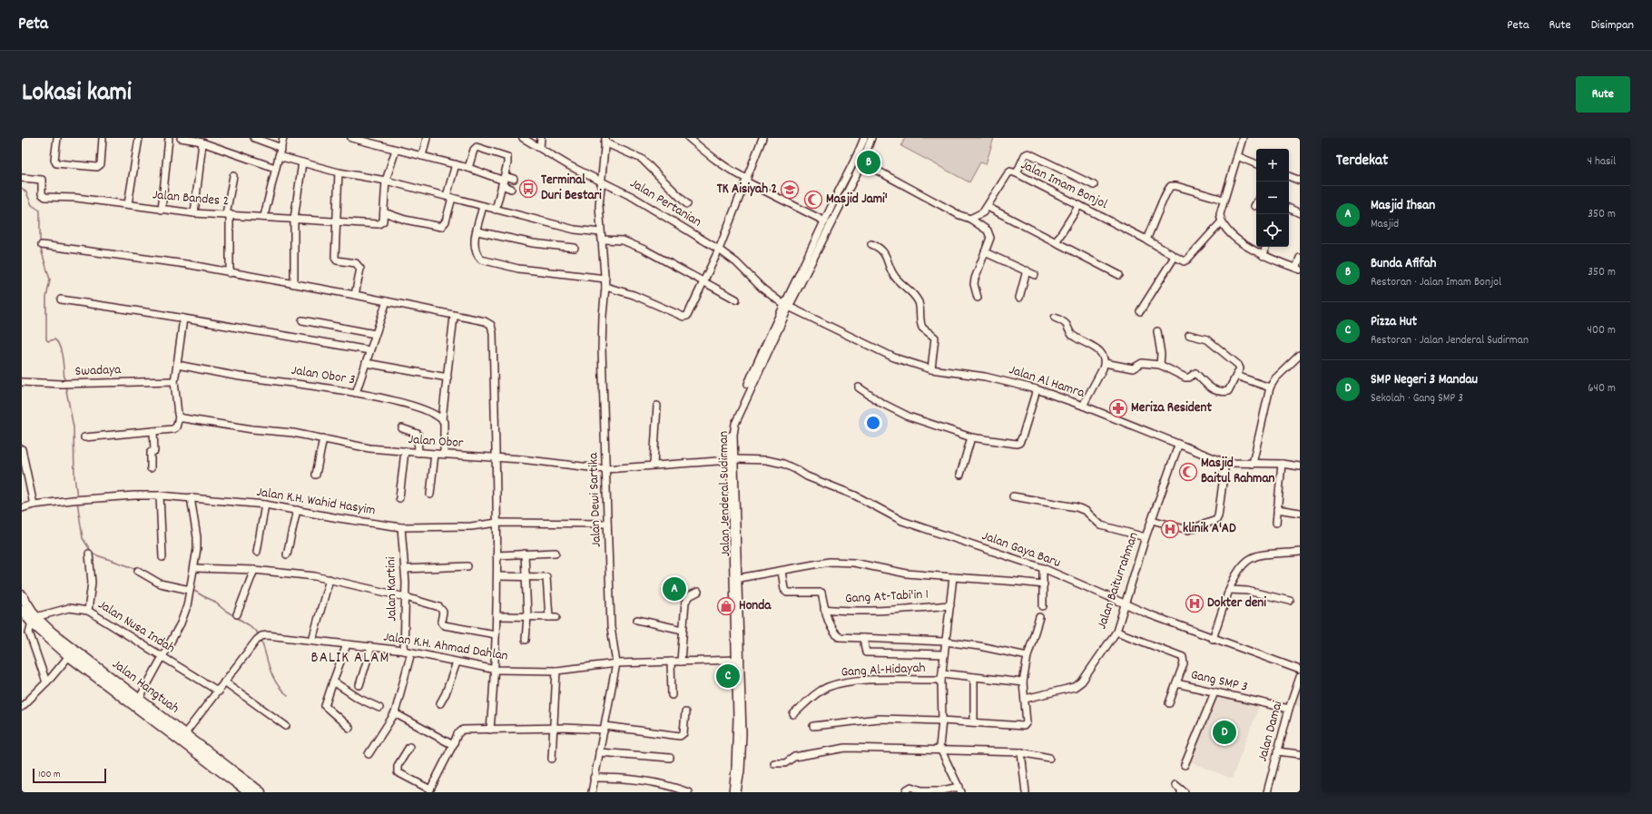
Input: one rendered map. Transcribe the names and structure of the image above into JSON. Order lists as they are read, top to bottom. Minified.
{"streets":{"highway":["Jalan Hangtuah"],"street":["Jalan Imam Bonjol","Jalan Bandes 2","Jalan Pertanian","Swadaya","Jalan Obor 3","Jalan Al Hamra","Jalan Obor","Jalan Jenderal Sudirman","Jalan Dewi Sartika","Jalan K.H. Wahid Hasyim","Jalan Gaya Baru","Jalan Baiturrahman","Jalan Kartini","Gang At-Tabi'in 1","Jalan Nusa Indah","Jalan K.H. Ahmad Dahlan","Gang Al-Hidayah","Gang SMP 3","Jalan Damai"]},"crossings":[["Jalan Pertanian","Jalan Al Hamra"],["Jalan Pertanian","Jalan Jenderal Sudirman"],["Jalan Pertanian","Jalan Dewi Sartika"],["Jalan Al Hamra","Jalan Jenderal Sudirman"],["Jalan Al Hamra","Jalan Baiturrahman"],["Jalan Obor","Jalan Jenderal Sudirman"],["Jalan Obor","Jalan Dewi Sartika"],["Jalan Obor","Jalan Gaya Baru"],["Jalan Jenderal Sudirman","Jalan Gaya Baru"],["Jalan Jenderal Sudirman","Jalan K.H. Ahmad Dahlan"],["Jalan Dewi Sartika","Jalan K.H. Wahid Hasyim"],["Jalan Dewi Sartika","Jalan K.H. Ahmad Dahlan"],["Jalan K.H. Wahid Hasyim","Jalan Kartini"],["Jalan Gaya Baru","Jalan Baiturrahman"],["Jalan Baiturrahman","Gang SMP 3"],["Jalan Kartini","Jalan K.H. Ahmad Dahlan"],["Jalan Nusa Indah","Jalan K.H. Ahmad Dahlan"],["Jalan Nusa Indah","Jalan Hangtuah"],["Jalan K.H. Ahmad Dahlan","Jalan Hangtuah"],["Gang SMP 3","Jalan Damai"]],"districts":["BALIK ALAM"],"places":{"bus stop":["Terminal Duri Bestari"],"school or university":["TK Aisiyah 2"],"mosque":["Masjid Jami'","Masjid Baitul Rahman"],"pharmacy":["Meriza Resident"],"hospital":["klinik A'AD","Dokter deni"],"shop":["Honda"]},"scale_bar":"100 m","page":{"header":"Peta","nav":["Peta","Rute","Disimpan"],"title":"Lokasi kami","buttons":"Rute","heading":["Terdekat","4 hasil"],"map_buttons":["+","−"],"pins":["B","A","C","D"],"list":[{"mark":"A","name":"Masjid Ihsan","note":"Masjid","value":"350 m"},{"mark":"B","name":"Bunda Afifah","note":"Restoran · Jalan Imam Bonjol","value":"350 m"},{"mark":"C","name":"Pizza Hut","note":"Restoran · Jalan Jenderal Sudirman","value":"400 m"},{"mark":"D","name":"SMP Negeri 3 Mandau","note":"Sekolah · Gang SMP 3","value":"640 m"}],"scale":"100 m"}}
